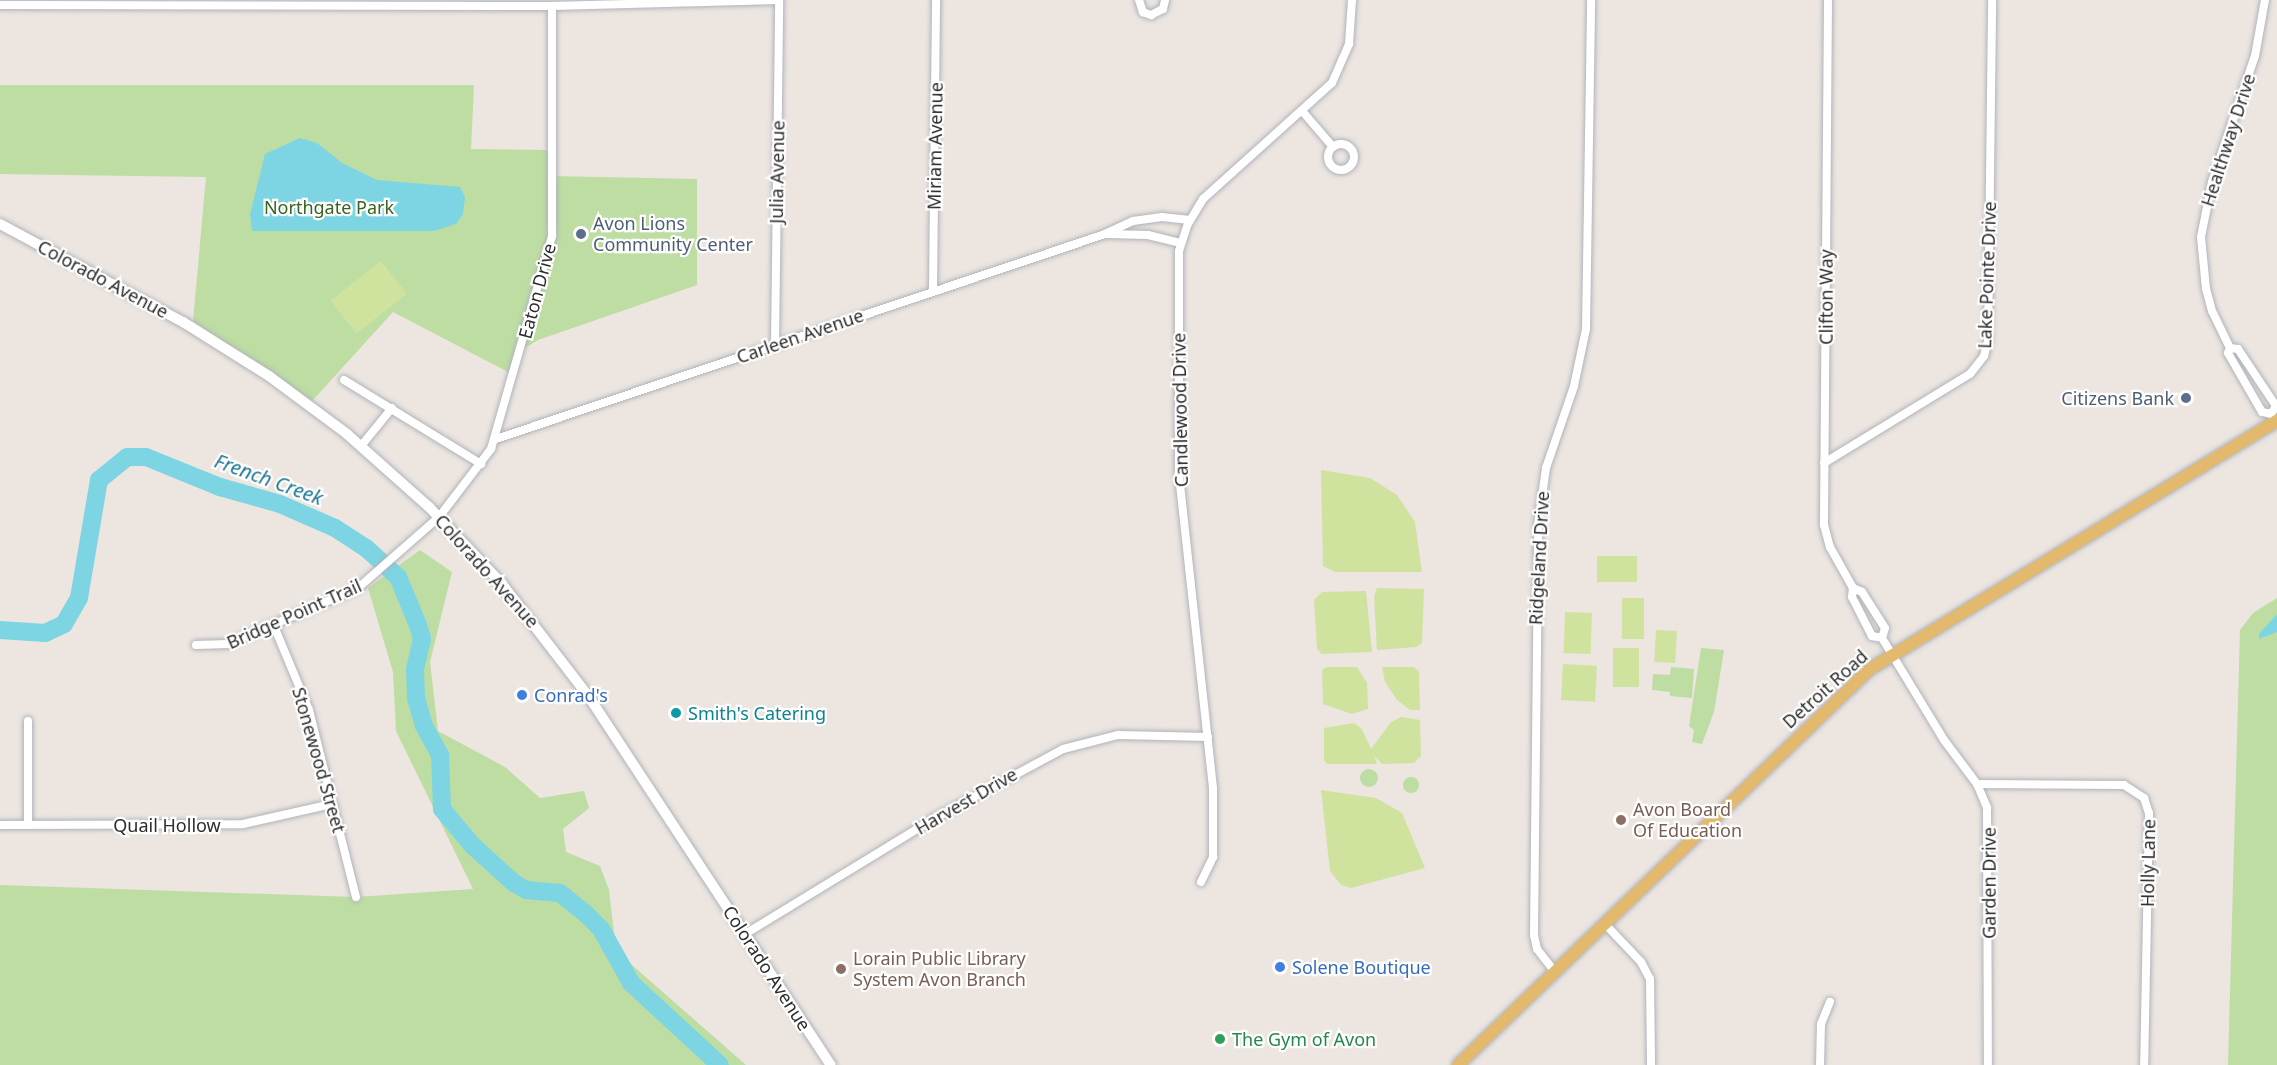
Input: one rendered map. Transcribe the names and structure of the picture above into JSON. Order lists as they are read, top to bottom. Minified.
{"streets":{"main road":["Colorado Avenue","Detroit Road"],"street":["Healthway Drive","Miriam Avenue","Julia Avenue","Lake Pointe Drive","Eaton Drive","Clifton Way","Carleen Avenue","Candlewood Drive","Ridgeland Drive","Bridge Point Trail","Stonewood Street","Harvest Drive","Quail Hollow","Holly Lane","Garden Drive"]},"crossings":[["Healthway Drive","Detroit Road"],["Miriam Avenue","Carleen Avenue"],["Julia Avenue","Carleen Avenue"],["Lake Pointe Drive","Clifton Way"],["Colorado Avenue","Eaton Drive"],["Colorado Avenue","Bridge Point Trail"],["Colorado Avenue","Harvest Drive"],["Eaton Drive","Carleen Avenue"],["Eaton Drive","Bridge Point Trail"],["Clifton Way","Detroit Road"],["Clifton Way","Garden Drive"],["Carleen Avenue","Candlewood Drive"],["Candlewood Drive","Harvest Drive"],["Ridgeland Drive","Detroit Road"],["Bridge Point Trail","Stonewood Street"],["Detroit Road","Garden Drive"],["Stonewood Street","Quail Hollow"],["Holly Lane","Garden Drive"]],"water":["French Creek"],"parks":["Northgate Park"],"places":["Avon Lions Community Center","Citizens Bank","Conrad's","Smith's Catering","Avon Board Of Education","Solene Boutique","Lorain Public Library System Avon Branch","The Gym of Avon"]}
